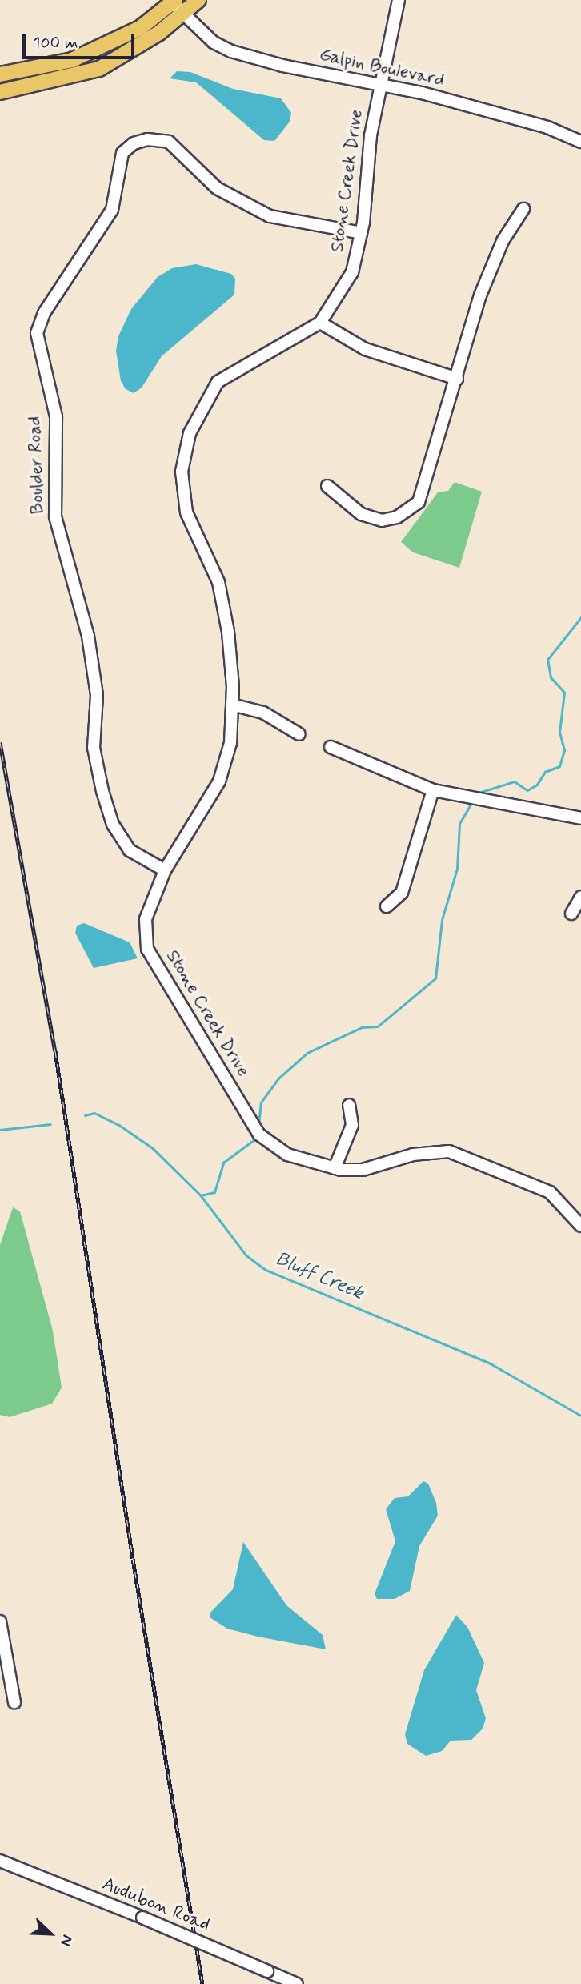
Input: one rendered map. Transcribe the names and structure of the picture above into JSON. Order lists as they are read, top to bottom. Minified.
{"streets":{"street":["Galpin Boulevard","Stone Creek Drive","Boulder Road","Audubon Road"]},"crossings":[["Galpin Boulevard","Stone Creek Drive"],["Stone Creek Drive","Boulder Road"]],"water":["Bluff Creek"],"scale_bar":"100 m","north":"bottom right"}
